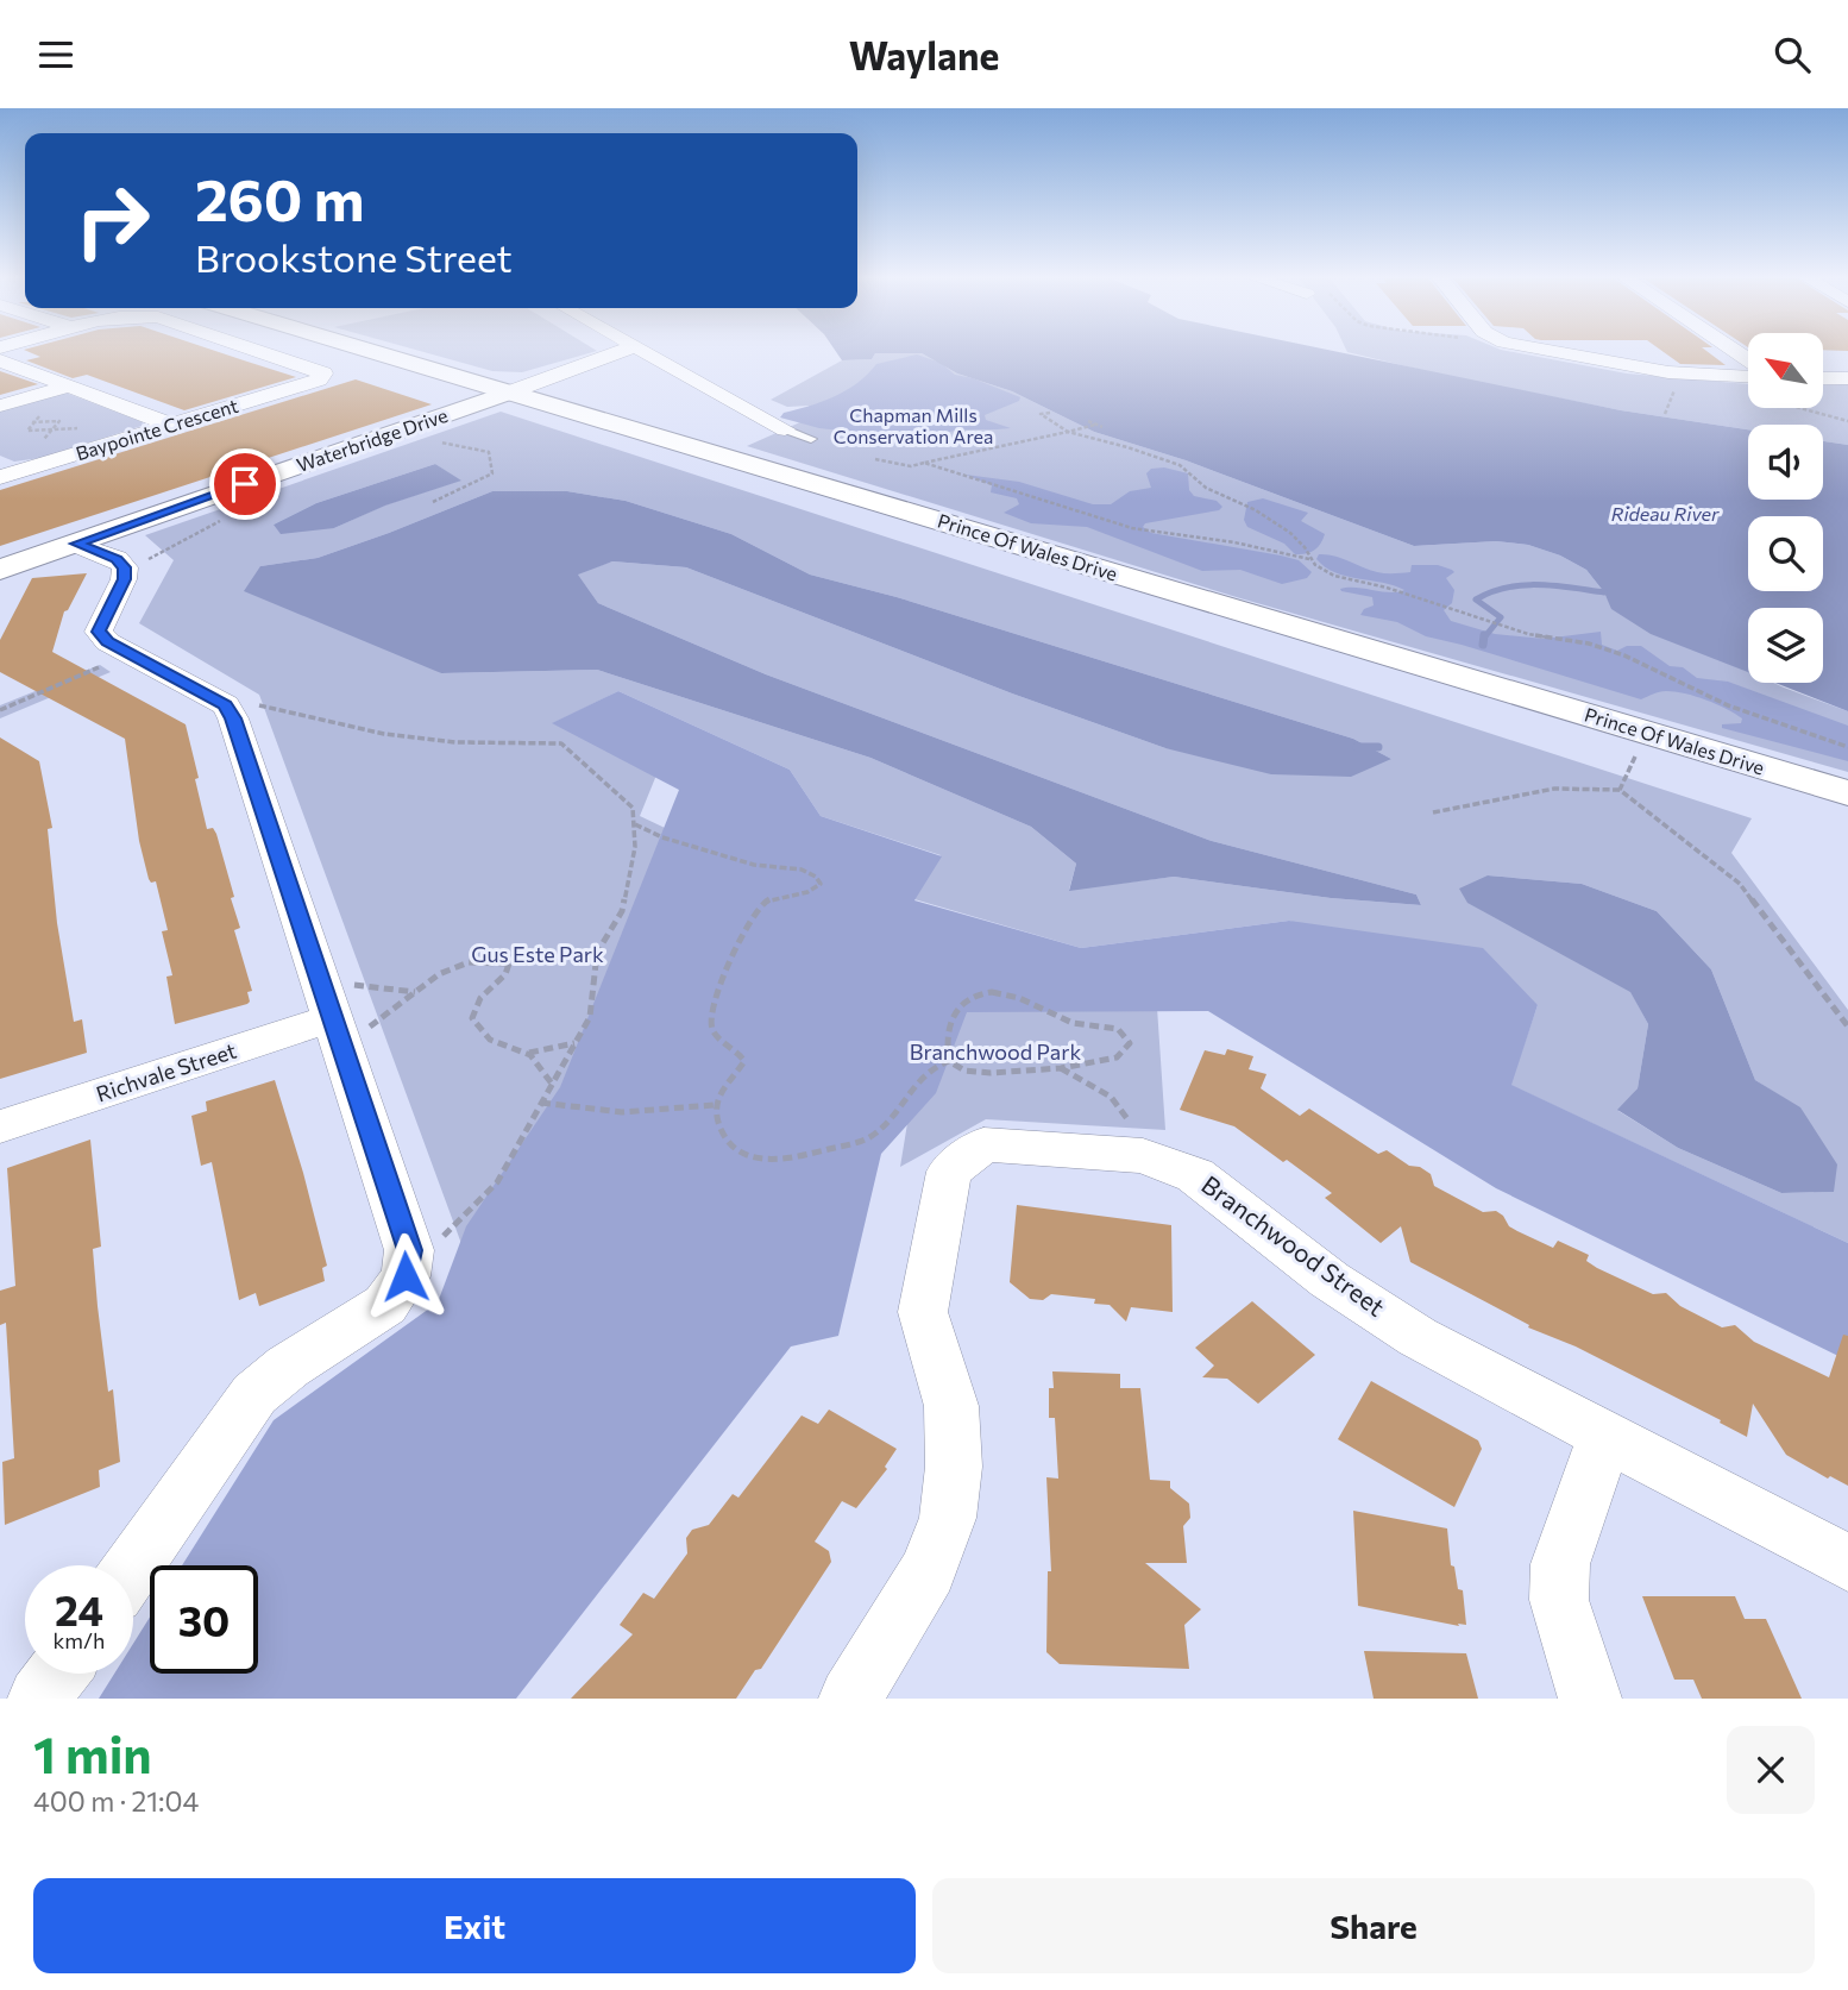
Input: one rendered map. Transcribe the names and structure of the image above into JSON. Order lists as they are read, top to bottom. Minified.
{"streets":{"main road":["Waterbridge Drive","Prince Of Wales Drive"],"street":["Baypointe Crescent","Richvale Street","Branchwood Street"]},"crossings":[["Waterbridge Drive","Prince Of Wales Drive"]],"water":["Rideau River"],"parks":["Chapman Mills Conservation Area","Gus Este Park","Branchwood Park"],"north":"top left","page":{"header":"Waylane","turn":["260 m","Brookstone Street"],"speed":"24 km/h","limit":"30","heading":["1 min","400 m · 21:04"],"buttons":["Exit","Share"]}}
